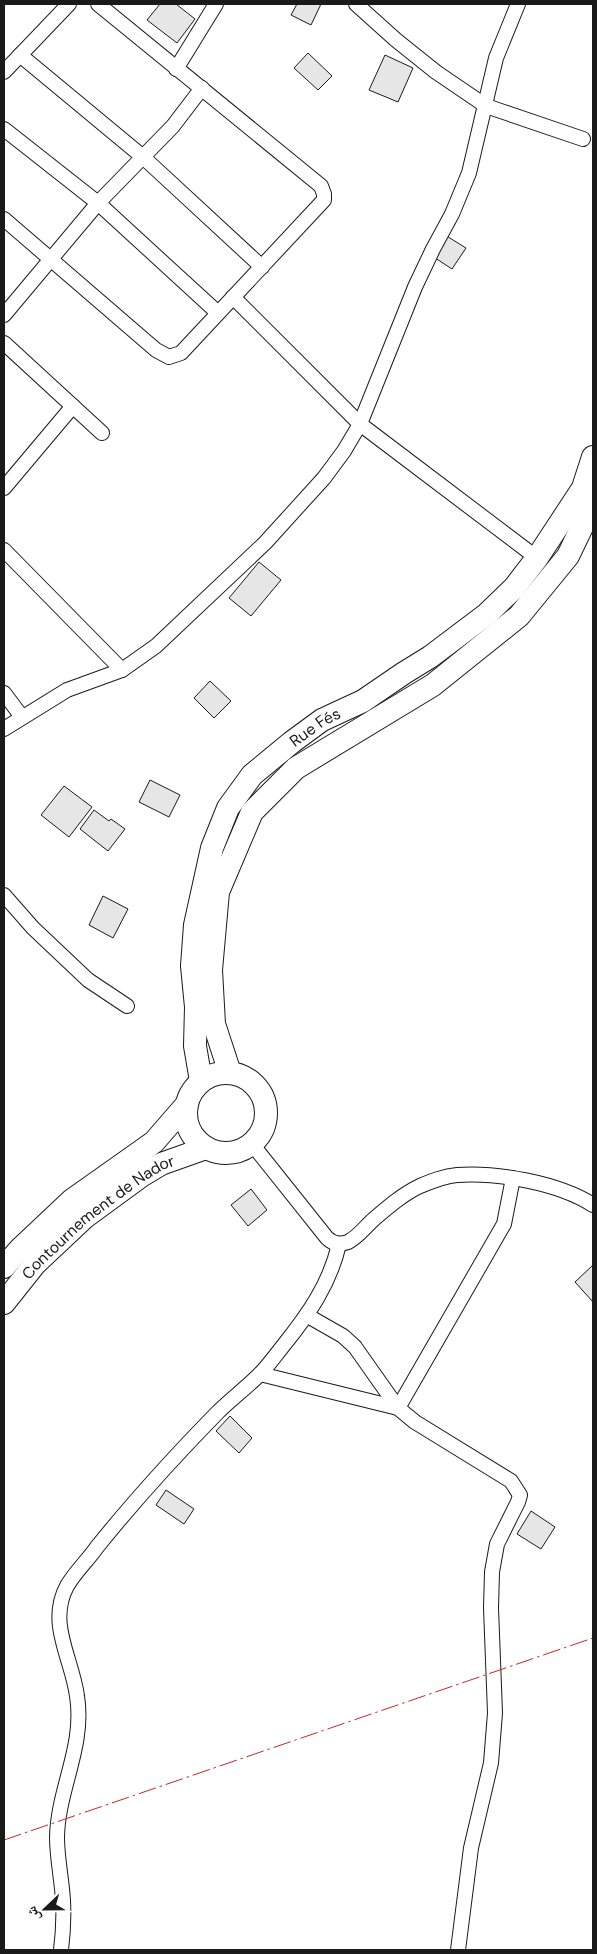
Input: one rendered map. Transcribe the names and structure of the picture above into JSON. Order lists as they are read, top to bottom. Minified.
{"streets":{"highway":["Rue Fés","Contournement de Nador"]},"crossings":[["Rue Fés","Contournement de Nador"]],"north":"left"}
